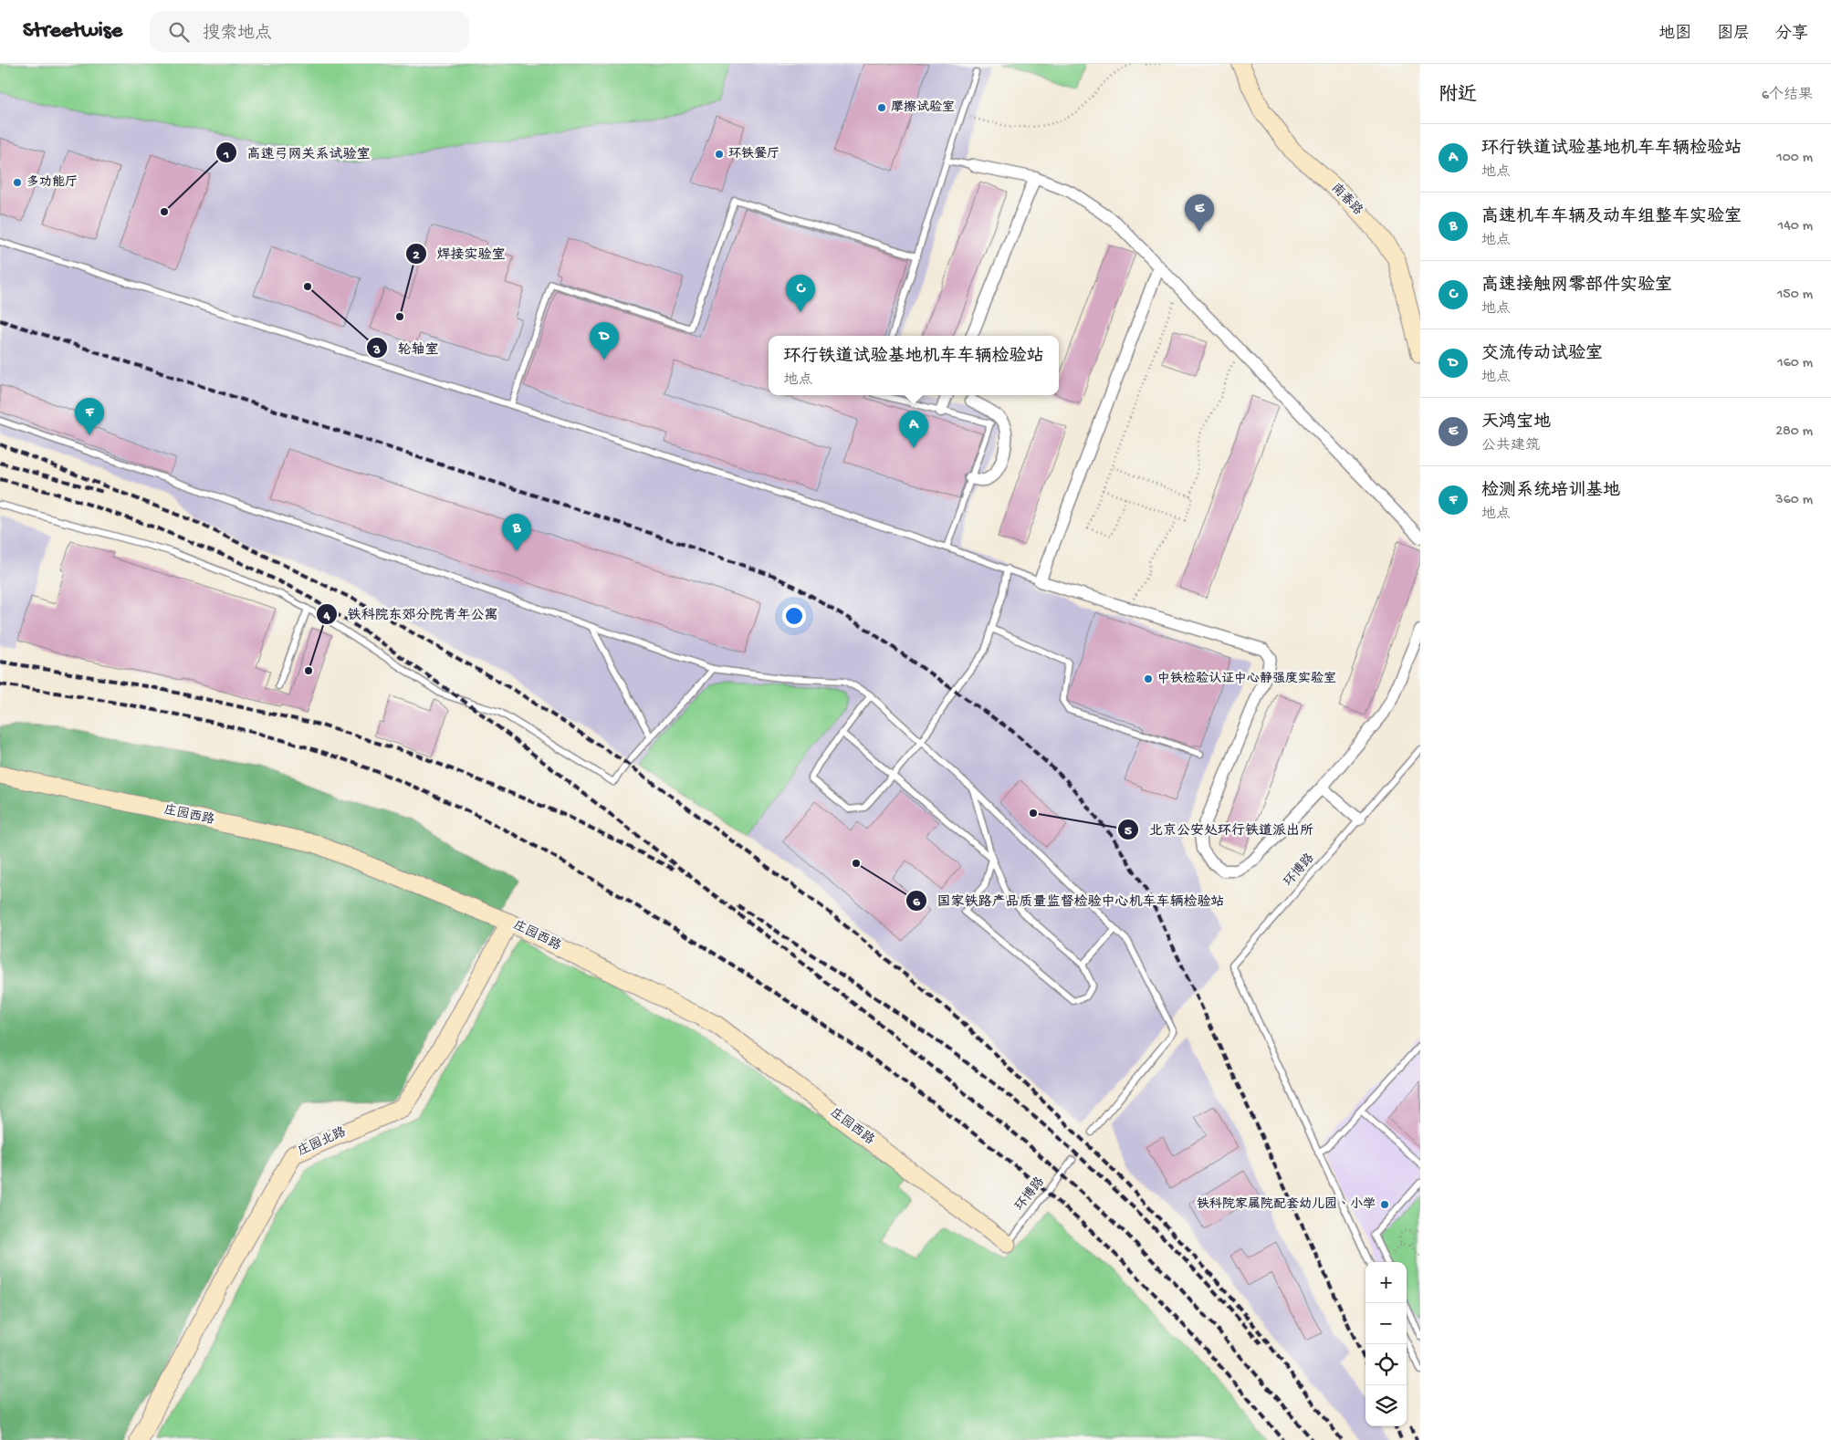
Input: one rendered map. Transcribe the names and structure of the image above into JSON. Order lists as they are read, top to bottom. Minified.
{"streets":{"street":["南春路","庄园西路","庄园北路"],"lane":["环博路"]},"crossings":[["庄园西路","环博路"],["庄园西路","庄园北路"]],"places":["摩擦试验室","环铁餐厅","多功能厅","高速弓网关系试验室","轮轴室","焊接实验室","铁科院东郊分院青年公寓","中铁检验认证中心静强度实验室","北京公安处环行铁道派出所","国家铁路产品质量监督检验中心机车车辆检验站","铁科院家属院配套幼儿园、小学"],"page":{"header":"Streetwise","search":"搜索地点","nav":["地图","图层","分享"],"heading":["附近","6个结果"],"list":[{"mark":"A","name":"环行铁道试验基地机车车辆检验站","note":"地点","value":"100 m"},{"mark":"B","name":"高速机车车辆及动车组整车实验室","note":"地点","value":"140 m"},{"mark":"C","name":"高速接触网零部件实验室","note":"地点","value":"150 m"},{"mark":"D","name":"交流传动试验室","note":"地点","value":"160 m"},{"mark":"E","name":"天鸿宝地","note":"公共建筑","value":"280 m"},{"mark":"F","name":"检测系统培训基地","note":"地点","value":"360 m"}],"pins":["E","C","D","F","A","B"],"popup":["环行铁道试验基地机车车辆检验站","地点"],"map_buttons":["+","−"]}}
